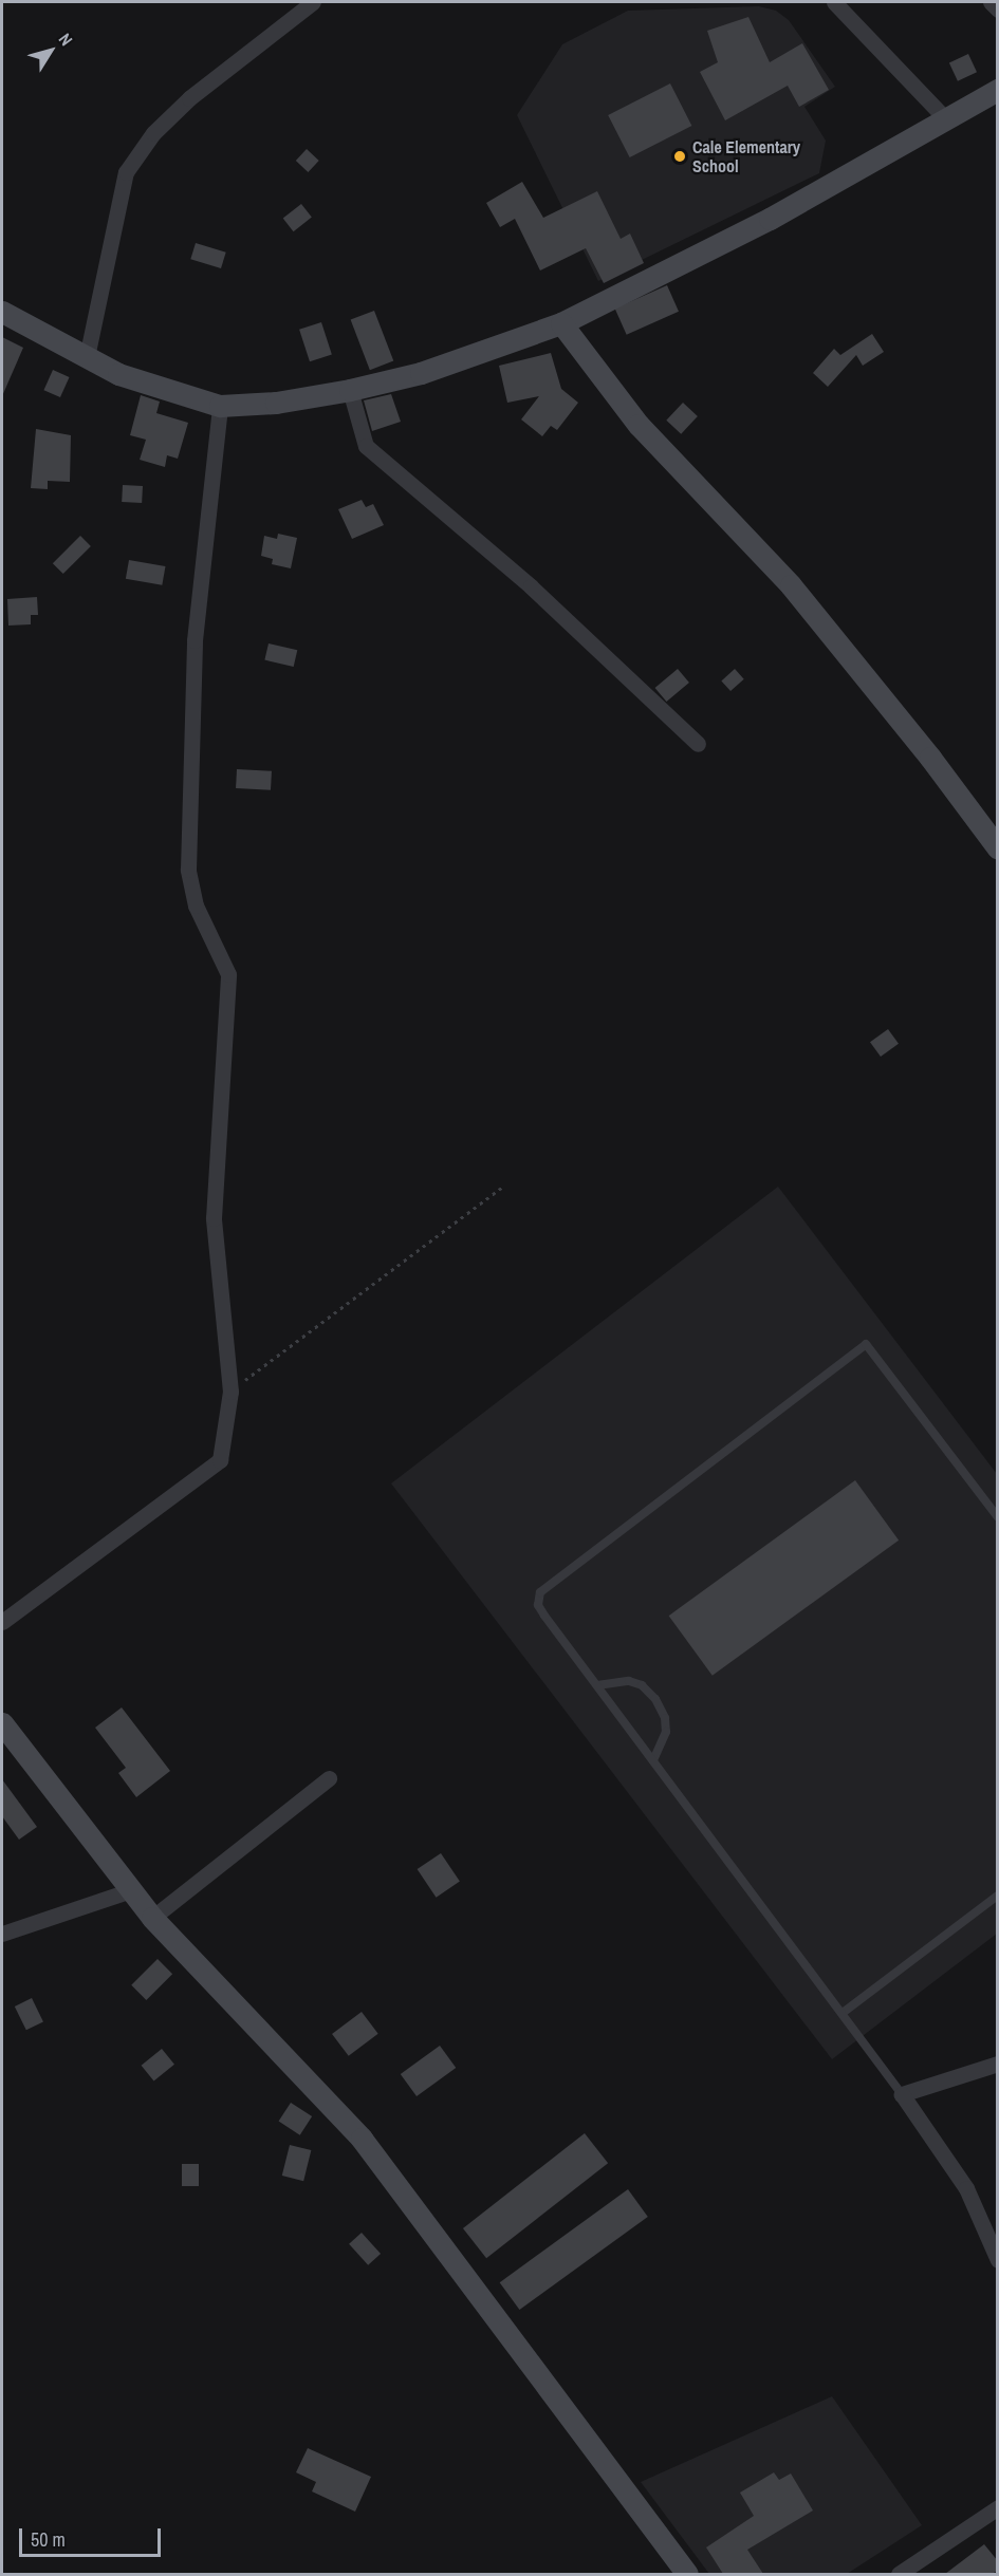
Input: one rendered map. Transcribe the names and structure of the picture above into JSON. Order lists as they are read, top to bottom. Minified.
{"places":["Cale Elementary School"],"scale_bar":"50 m","north":"top right"}
